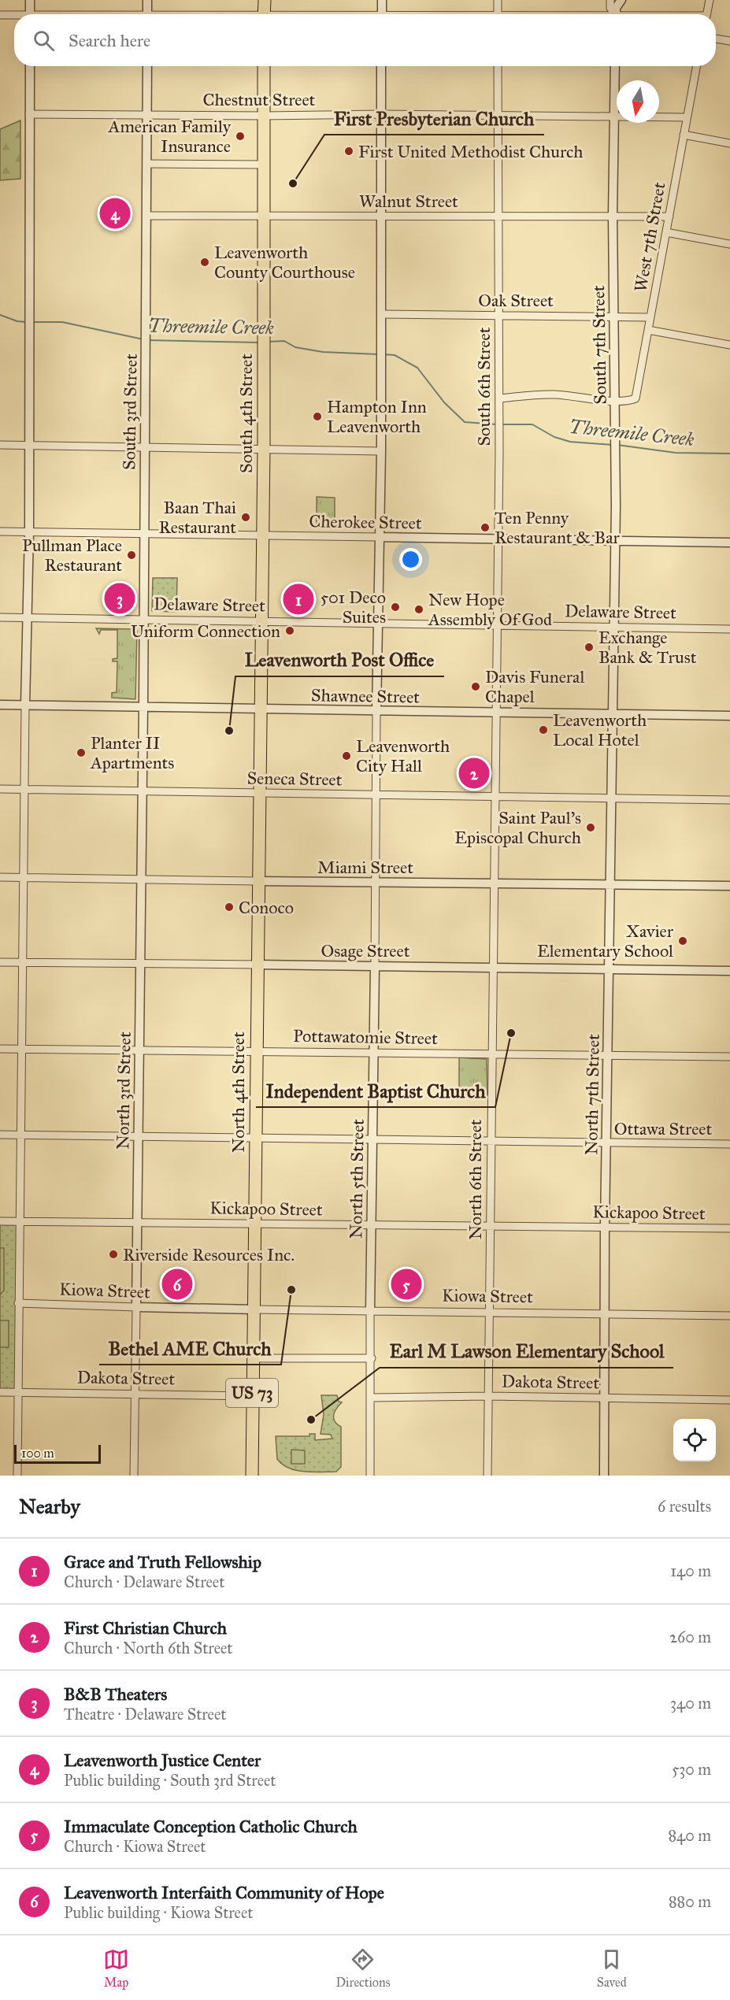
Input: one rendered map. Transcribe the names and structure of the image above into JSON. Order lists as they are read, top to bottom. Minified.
{"streets":{"highway":["South 4th Street","North 4th Street","US 73"],"street":["Chestnut Street","Walnut Street","West 7th Street","Oak Street","South 7th Street","South 6th Street","South 3rd Street","Cherokee Street","Delaware Street","Shawnee Street","Seneca Street","Miami Street","Osage Street","Pottawatomie Street","North 3rd Street","North 7th Street","Ottawa Street","North 5th Street","North 6th Street","Kickapoo Street","Kiowa Street","Dakota Street"]},"crossings":[["Chestnut Street","West 7th Street"],["Chestnut Street","South 7th Street"],["Chestnut Street","South 6th Street"],["Chestnut Street","South 3rd Street"],["Chestnut Street","South 4th Street"],["Walnut Street","West 7th Street"],["Walnut Street","South 7th Street"],["Walnut Street","South 6th Street"],["Walnut Street","South 3rd Street"],["Walnut Street","South 4th Street"],["West 7th Street","Oak Street"],["West 7th Street","South 7th Street"],["Oak Street","South 7th Street"],["Oak Street","South 6th Street"],["South 7th Street","Cherokee Street"],["South 7th Street","Delaware Street"],["South 7th Street","Shawnee Street"],["South 7th Street","North 7th Street"],["South 6th Street","Cherokee Street"],["South 6th Street","Delaware Street"],["South 6th Street","Shawnee Street"],["South 6th Street","North 6th Street"],["South 3rd Street","Cherokee Street"],["South 3rd Street","Delaware Street"],["South 3rd Street","Shawnee Street"],["South 3rd Street","North 3rd Street"],["South 4th Street","Cherokee Street"],["South 4th Street","Delaware Street"],["South 4th Street","Shawnee Street"],["South 4th Street","North 4th Street"],["Shawnee Street","North 3rd Street"],["Shawnee Street","North 4th Street"],["Shawnee Street","North 7th Street"],["Shawnee Street","North 5th Street"],["Shawnee Street","North 6th Street"],["Seneca Street","North 3rd Street"],["Seneca Street","North 4th Street"],["Seneca Street","North 7th Street"],["Seneca Street","North 5th Street"],["Seneca Street","North 6th Street"],["Miami Street","North 3rd Street"],["Miami Street","North 4th Street"],["Miami Street","North 7th Street"],["Miami Street","North 5th Street"],["Miami Street","North 6th Street"],["Osage Street","North 3rd Street"],["Osage Street","North 4th Street"],["Osage Street","North 7th Street"],["Osage Street","North 5th Street"],["Osage Street","North 6th Street"],["Pottawatomie Street","North 3rd Street"],["Pottawatomie Street","North 4th Street"],["Pottawatomie Street","North 7th Street"],["Pottawatomie Street","North 5th Street"],["Pottawatomie Street","North 6th Street"],["North 3rd Street","Ottawa Street"],["North 3rd Street","Kickapoo Street"],["North 3rd Street","Kiowa Street"],["North 3rd Street","Dakota Street"],["North 4th Street","Ottawa Street"],["North 4th Street","Kickapoo Street"],["North 4th Street","Kiowa Street"],["North 4th Street","Dakota Street"],["North 7th Street","Ottawa Street"],["North 7th Street","Kickapoo Street"],["North 7th Street","Kiowa Street"],["North 7th Street","Dakota Street"],["Ottawa Street","North 5th Street"],["Ottawa Street","North 6th Street"],["North 5th Street","Kickapoo Street"],["North 5th Street","Kiowa Street"],["North 5th Street","Dakota Street"],["North 6th Street","Kickapoo Street"],["North 6th Street","Kiowa Street"],["North 6th Street","Dakota Street"]],"water":["Threemile Creek"],"places":["American Family Insurance","First United Methodist Church","First Presbyterian Church","Leavenworth County Courthouse","Hampton Inn Leavenworth","Baan Thai Restaurant","Ten Penny Restaurant & Bar","Pullman Place Restaurant","501 Deco Suites","New Hope Assembly Of God","Uniform Connection","Exchange Bank & Trust","Davis Funeral Chapel","Leavenworth Local Hotel","Leavenworth Post Office","Planter II Apartments","Leavenworth City Hall","Saint Paul's Episcopal Church","Conoco","Xavier Elementary School","Independent Baptist Church","Riverside Resources Inc.","Bethel AME Church","Earl M Lawson Elementary School"],"scale_bar":"100 m","north":"bottom","page":{"search":"Search here","pins":["4","3","1","2","5","6"],"scale":"100 m","heading":["Nearby","6 results"],"list":[{"mark":"1","name":"Grace and Truth Fellowship","note":"Church · Delaware Street","value":"140 m"},{"mark":"2","name":"First Christian Church","note":"Church · North 6th Street","value":"260 m"},{"mark":"3","name":"B&B Theaters","note":"Theatre · Delaware Street","value":"340 m"},{"mark":"4","name":"Leavenworth Justice Center","note":"Public building · South 3rd Street","value":"530 m"},{"mark":"5","name":"Immaculate Conception Catholic Church","note":"Church · Kiowa Street","value":"840 m"},{"mark":"6","name":"Leavenworth Interfaith Community of Hope","note":"Public building · Kiowa Street","value":"880 m"}],"nav":["Map","Directions","Saved"]}}
